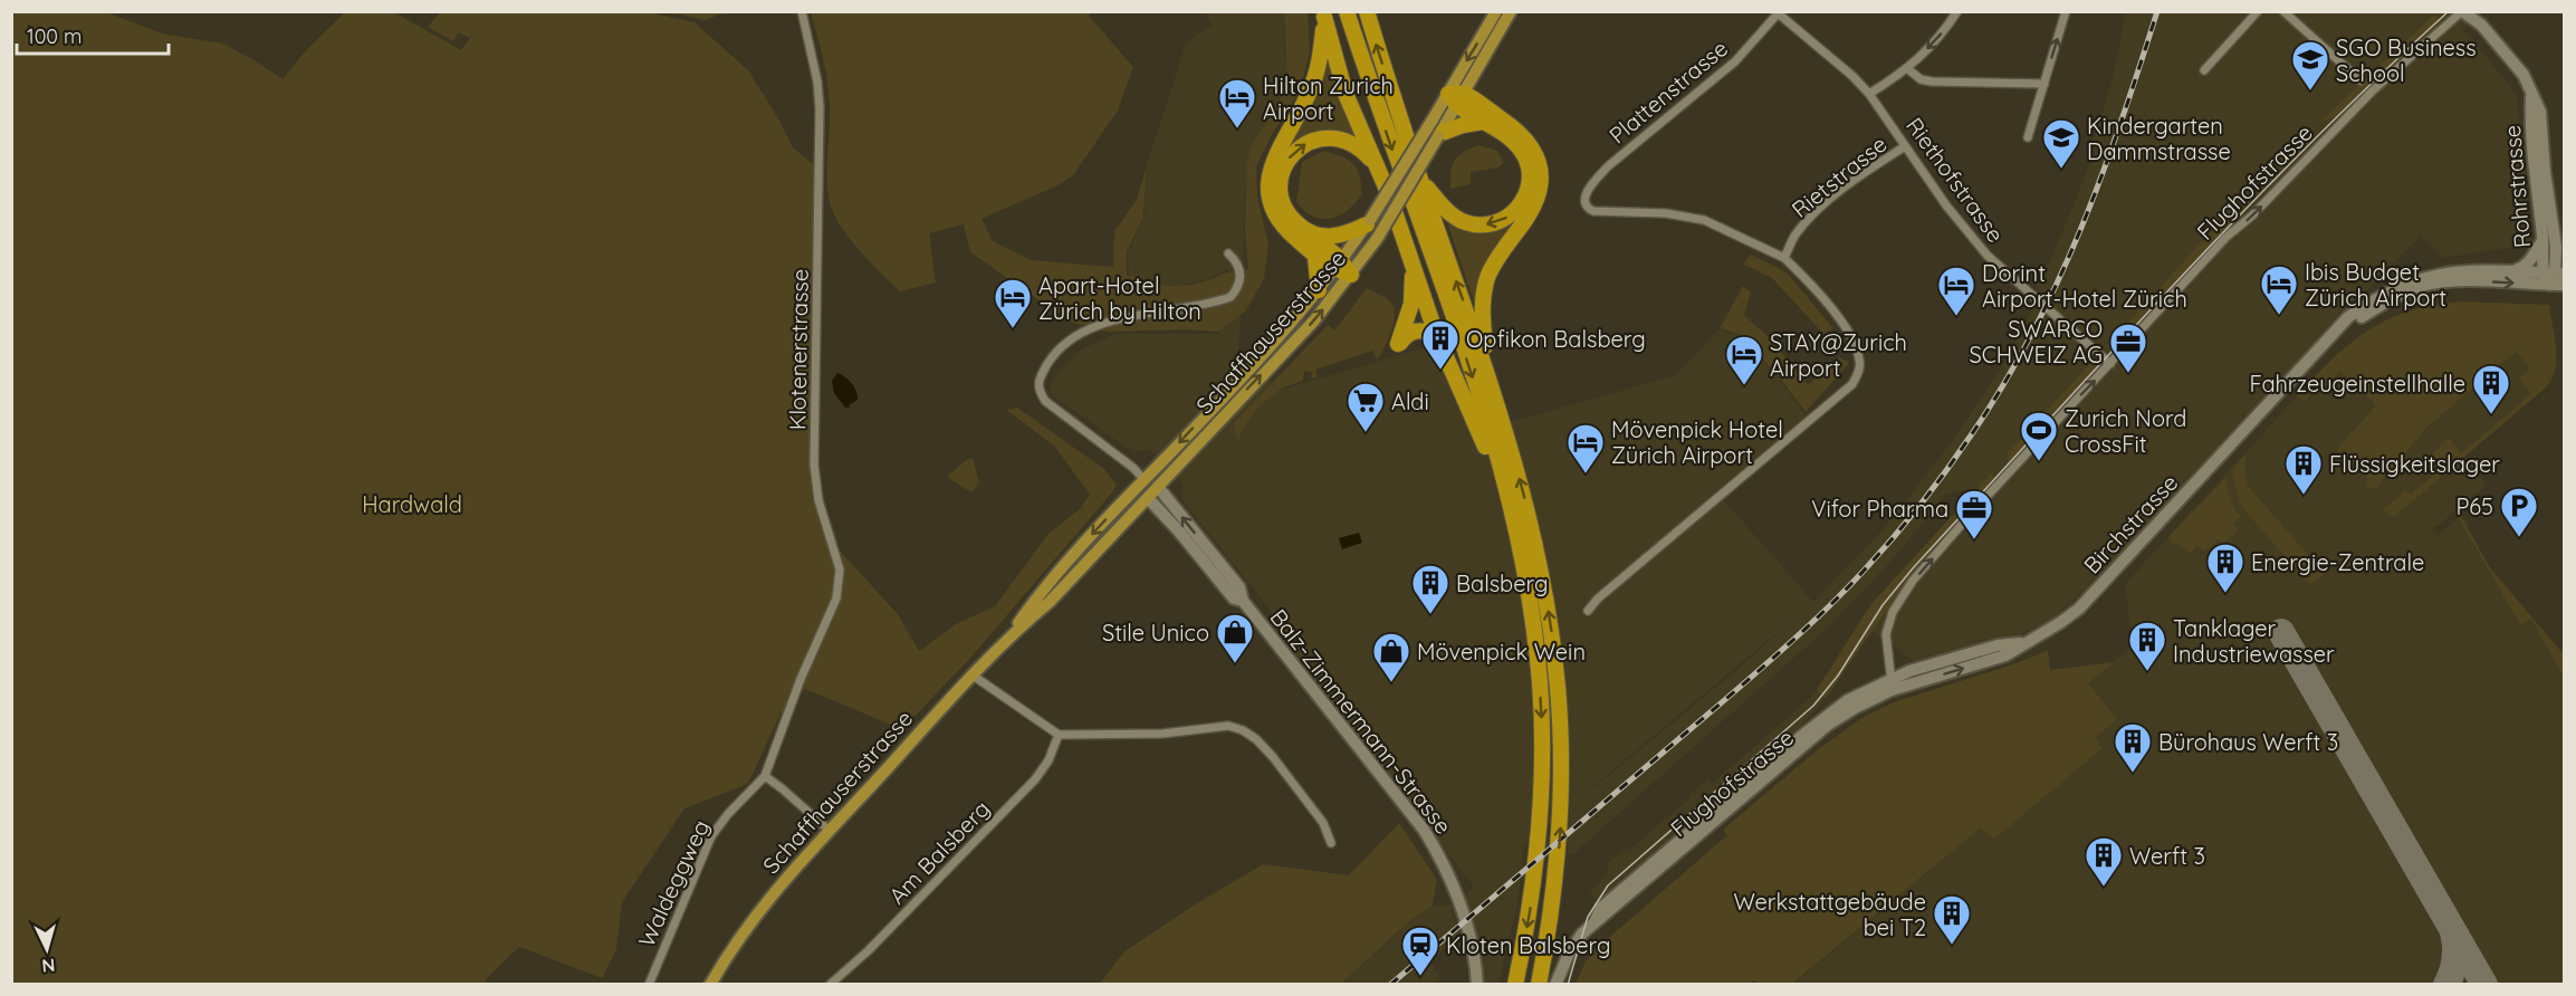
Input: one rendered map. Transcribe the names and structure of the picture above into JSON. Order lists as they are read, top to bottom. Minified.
{"streets":{"main road":["Flughofstrasse","Rohrstrasse","Schaffhauserstrasse","Birchstrasse","Balz-Zimmermann-Strasse"],"street":["Plattenstrasse","Rietstrasse","Riethofstrasse","Klotenerstrasse","Am Balsberg","Waldeggweg"]},"crossings":[["Plattenstrasse","Rietstrasse"],["Plattenstrasse","Riethofstrasse"],["Rietstrasse","Riethofstrasse"],["Riethofstrasse","Flughofstrasse"],["Flughofstrasse","Rohrstrasse"],["Flughofstrasse","Birchstrasse"],["Rohrstrasse","Birchstrasse"],["Schaffhauserstrasse","Balz-Zimmermann-Strasse"],["Klotenerstrasse","Waldeggweg"]],"one_way":["Flughofstrasse"],"parks":["Hardwald"],"places":{"school or university":["SGO Business School","Kindergarten Dammstrasse"],"hotel":["Hilton Zurich Airport","Ibis Budget Zürich Airport","Dorint Airport-Hotel Zürich","Apart-Hotel Zürich by Hilton","STAY@Zurich Airport","Mövenpick Hotel Zürich Airport"],"building":["Opfikon Balsberg","Fahrzeugeinstellhalle","Flüssigkeitslager","Energie-Zentrale","Balsberg","Tanklager Industriewasser","Bürohaus Werft 3","Werft 3","Werkstattgebäude bei T2"],"office":["SWARCO SCHWEIZ AG","Vifor Pharma"],"supermarket":["Aldi"],"sports":["Zurich Nord CrossFit"],"parking":["P65"],"shop":["Stile Unico","Mövenpick Wein"],"station":["Kloten Balsberg"]},"scale_bar":"100 m","north":"bottom"}
